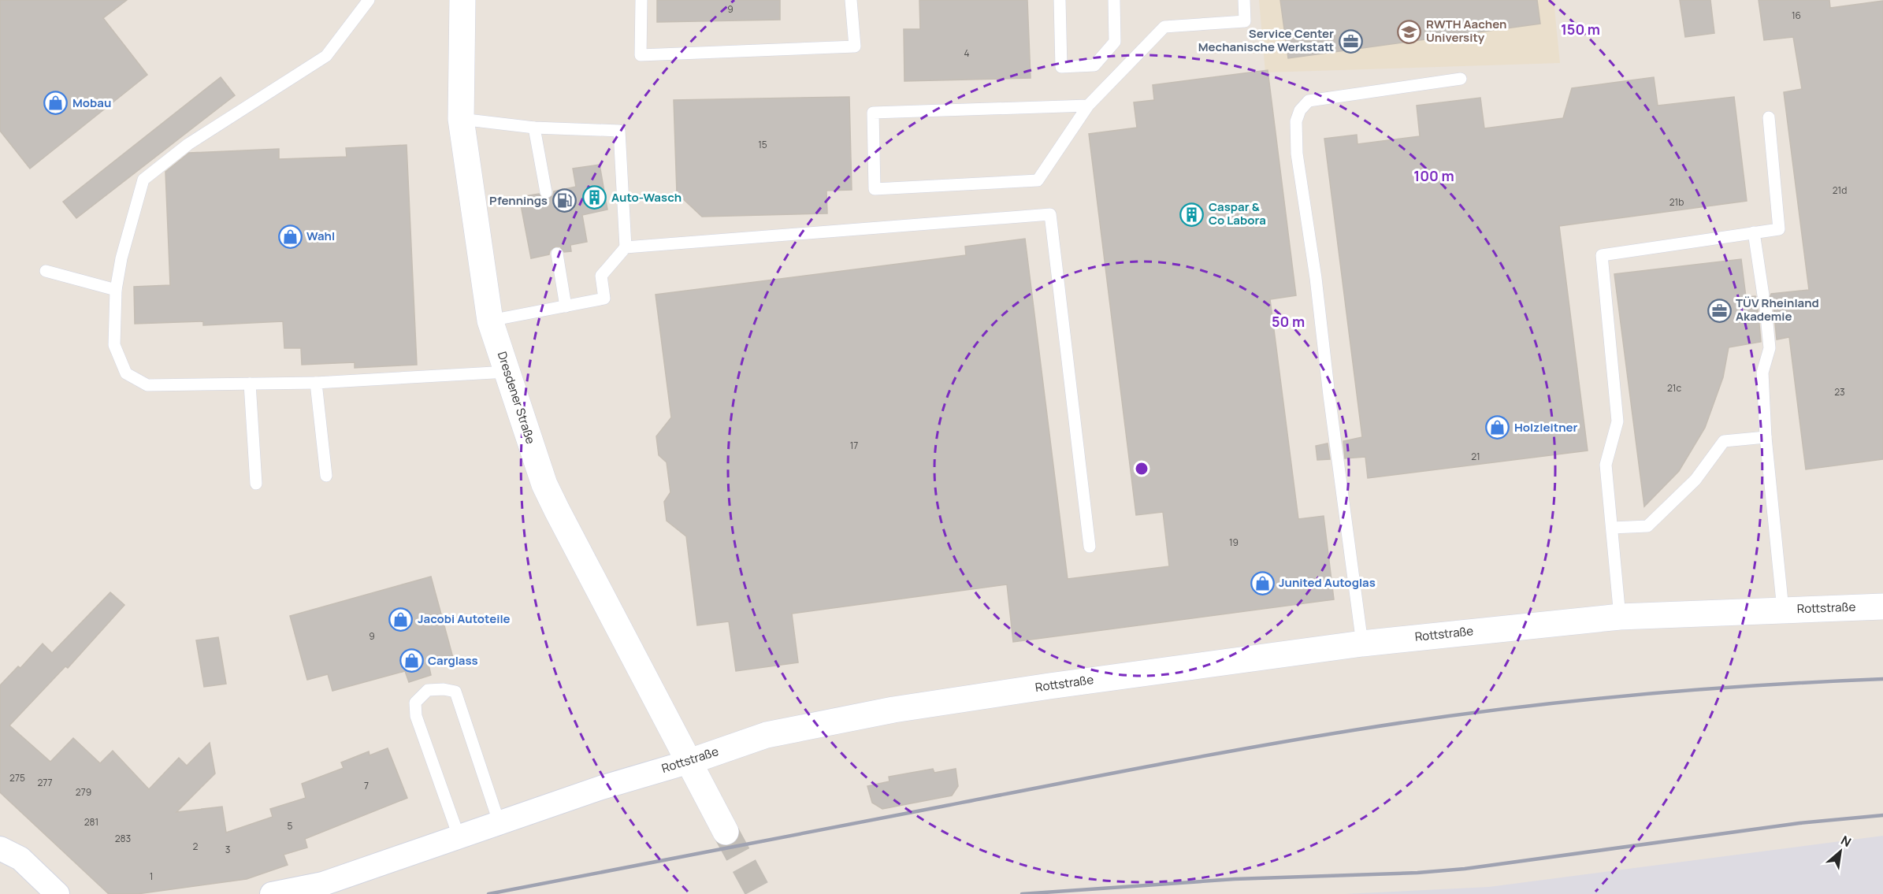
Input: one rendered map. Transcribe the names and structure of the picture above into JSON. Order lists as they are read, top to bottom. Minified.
{"streets":{"street":["Dresdener Straße","Rottstraße"]},"crossings":[["Dresdener Straße","Rottstraße"]],"places":{"school or university":["RWTH Aachen University"],"office":["Service Center Mechanische Werkstatt","TÜV Rheinland Akademie"],"shop":["Mobau","Wahl","Holzleitner","Junited Autoglas","Jacobi Autoteile","Carglass"],"building":["Auto-Wasch","Caspar & Co Labora"],"fuel station":["Pfennings"]},"house_numbers":["9","16","4","15","21d","21b","21c","23","17","21","19","9","275","277","7","279","281","5","283","2","3","1"],"north":"top right","rings":["150 m","100 m","50 m"]}
